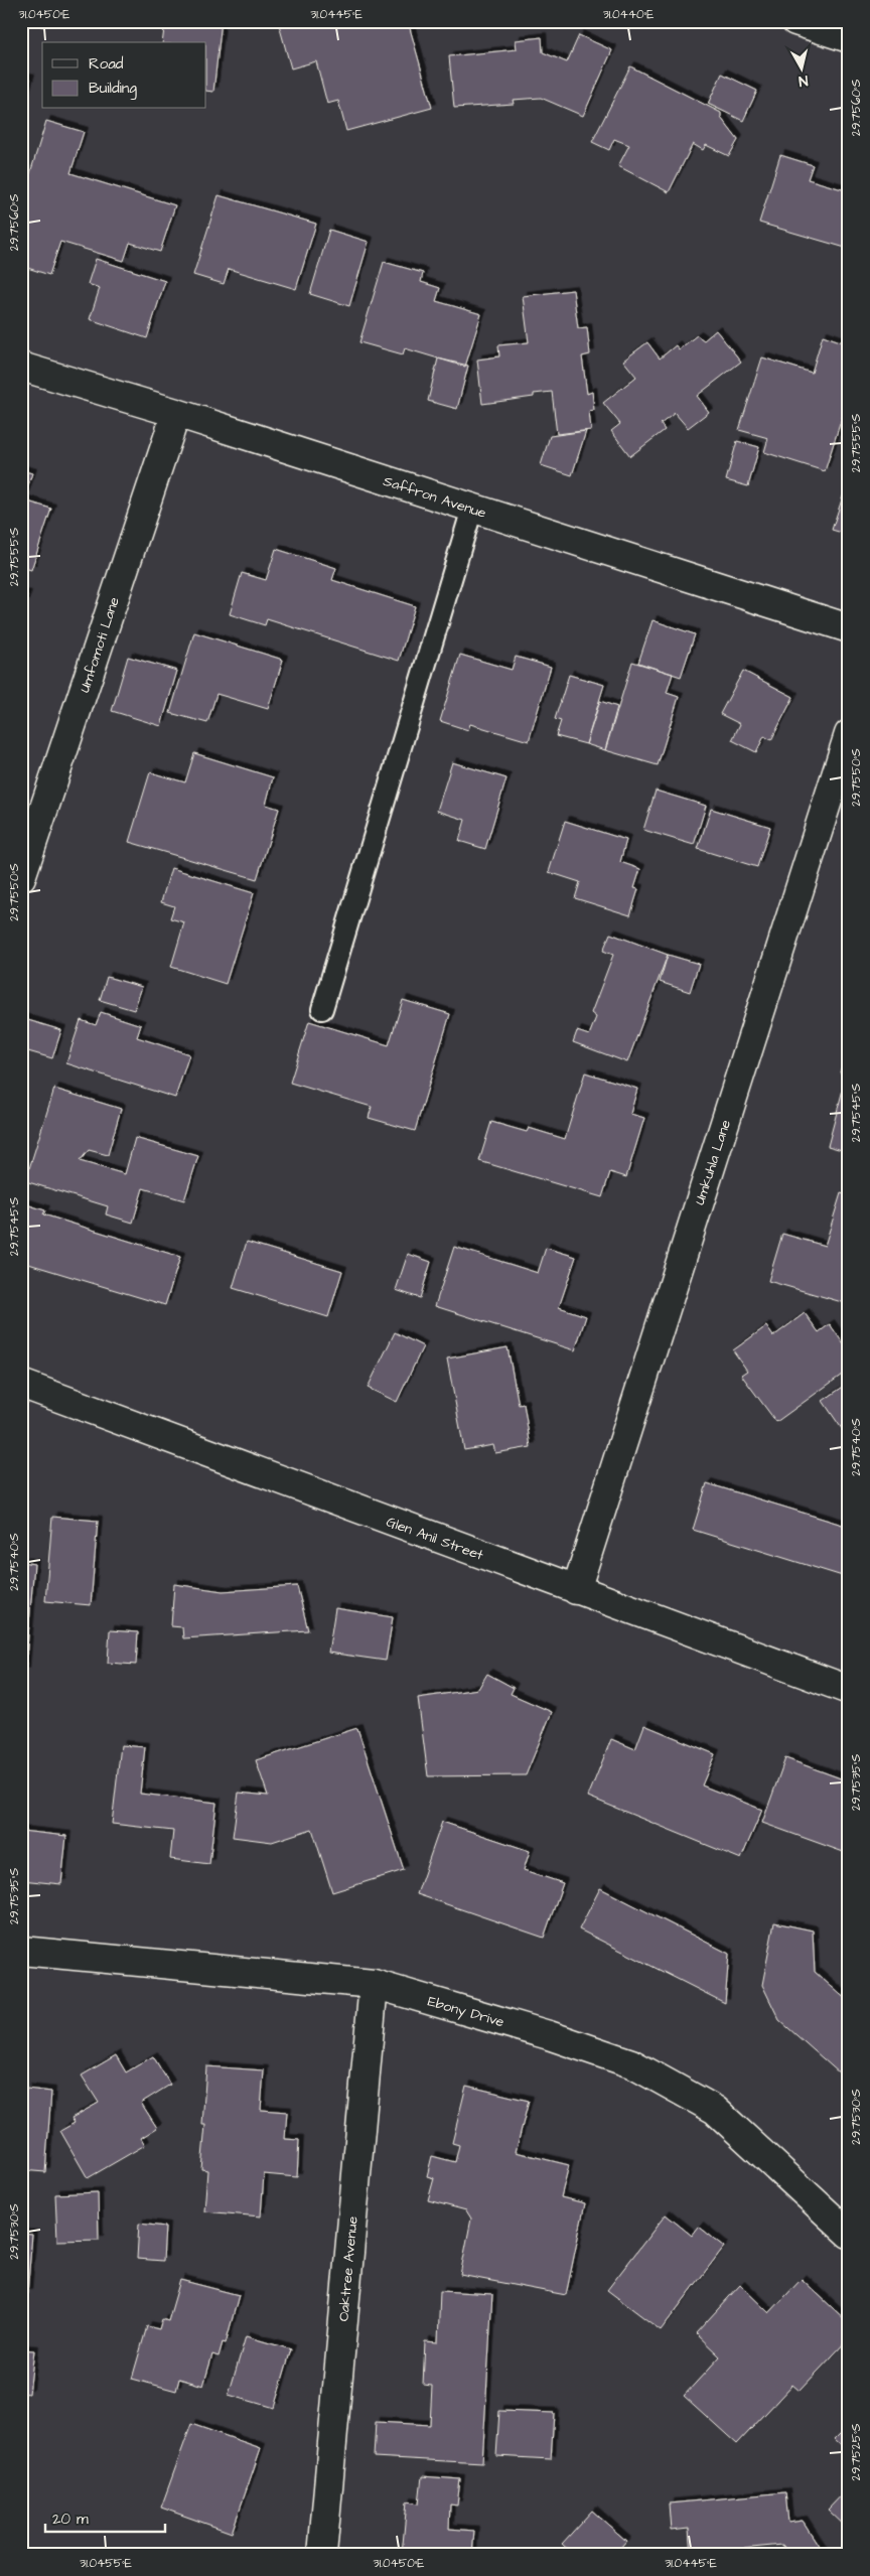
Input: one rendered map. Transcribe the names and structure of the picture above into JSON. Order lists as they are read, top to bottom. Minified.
{"streets":{"street":["Saffron Avenue","Umfomoti Lane","Umkuhla Lane","Glen Anil Street","Ebony Drive","Oaktree Avenue"]},"crossings":[["Saffron Avenue","Umfomoti Lane"],["Umkuhla Lane","Glen Anil Street"],["Ebony Drive","Oaktree Avenue"]],"legend":["Road","Building"],"scale_bar":"20 m","north":"bottom","coordinates":["31.0450°E","31.0445°E","31.0440°E","29.7560°S","29.7555°S","29.7550°S","29.7545°S","29.7540°S","29.7535°S","29.7530°S","29.7525°S","31.0455°E"]}
